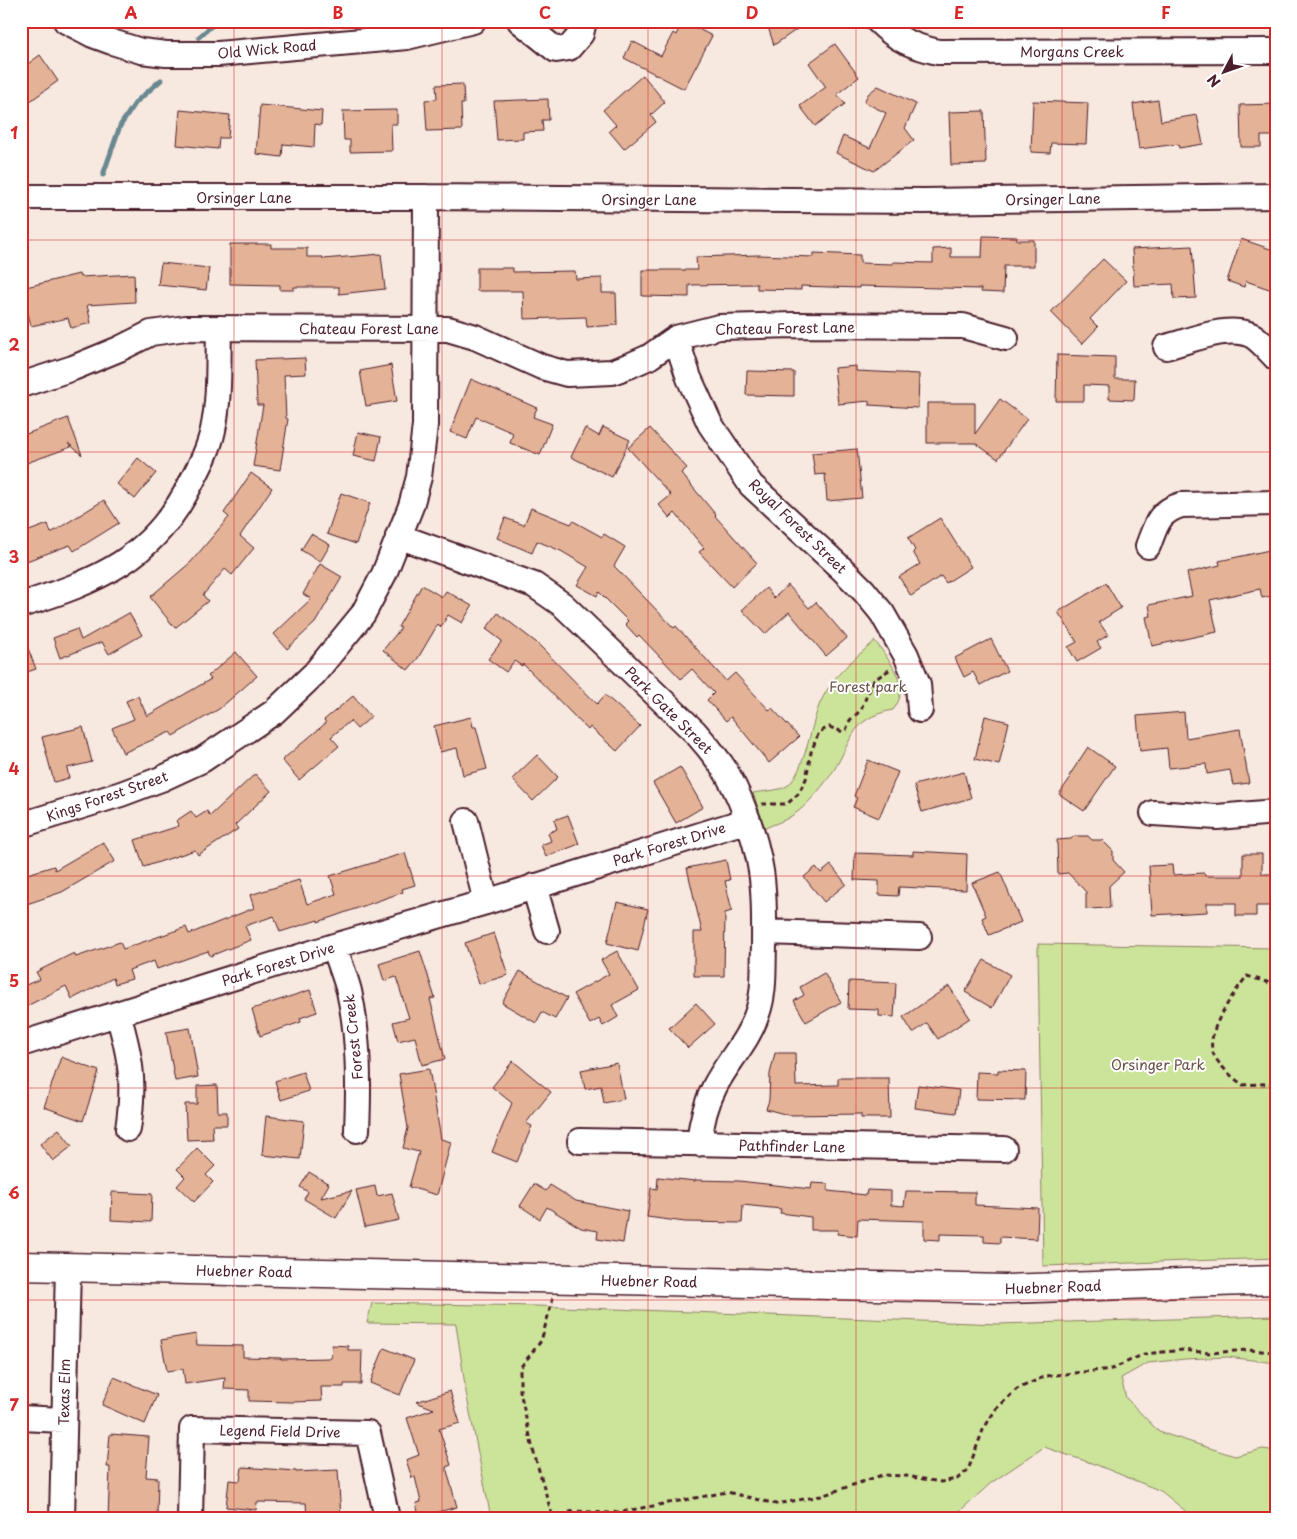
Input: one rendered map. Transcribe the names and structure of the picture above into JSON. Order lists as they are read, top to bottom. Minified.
{"streets":{"main road":["Huebner Road"],"street":["Old Wick Road","Morgans Creek","Orsinger Lane","Chateau Forest Lane","Royal Forest Street","Park Gate Street","Kings Forest Street","Park Forest Drive","Forest Creek","Pathfinder Lane","Texas Elm","Legend Field Drive"]},"crossings":[["Orsinger Lane","Kings Forest Street"],["Chateau Forest Lane","Royal Forest Street"],["Chateau Forest Lane","Kings Forest Street"],["Park Gate Street","Kings Forest Street"],["Park Gate Street","Park Forest Drive"],["Park Gate Street","Pathfinder Lane"],["Park Forest Drive","Forest Creek"],["Huebner Road","Texas Elm"]],"parks":["Forest park","Orsinger Park"],"north":"bottom left","grid":{"columns":["A","B","C","D","E","F"],"rows":["1","2","3","4","5","6","7"]}}
